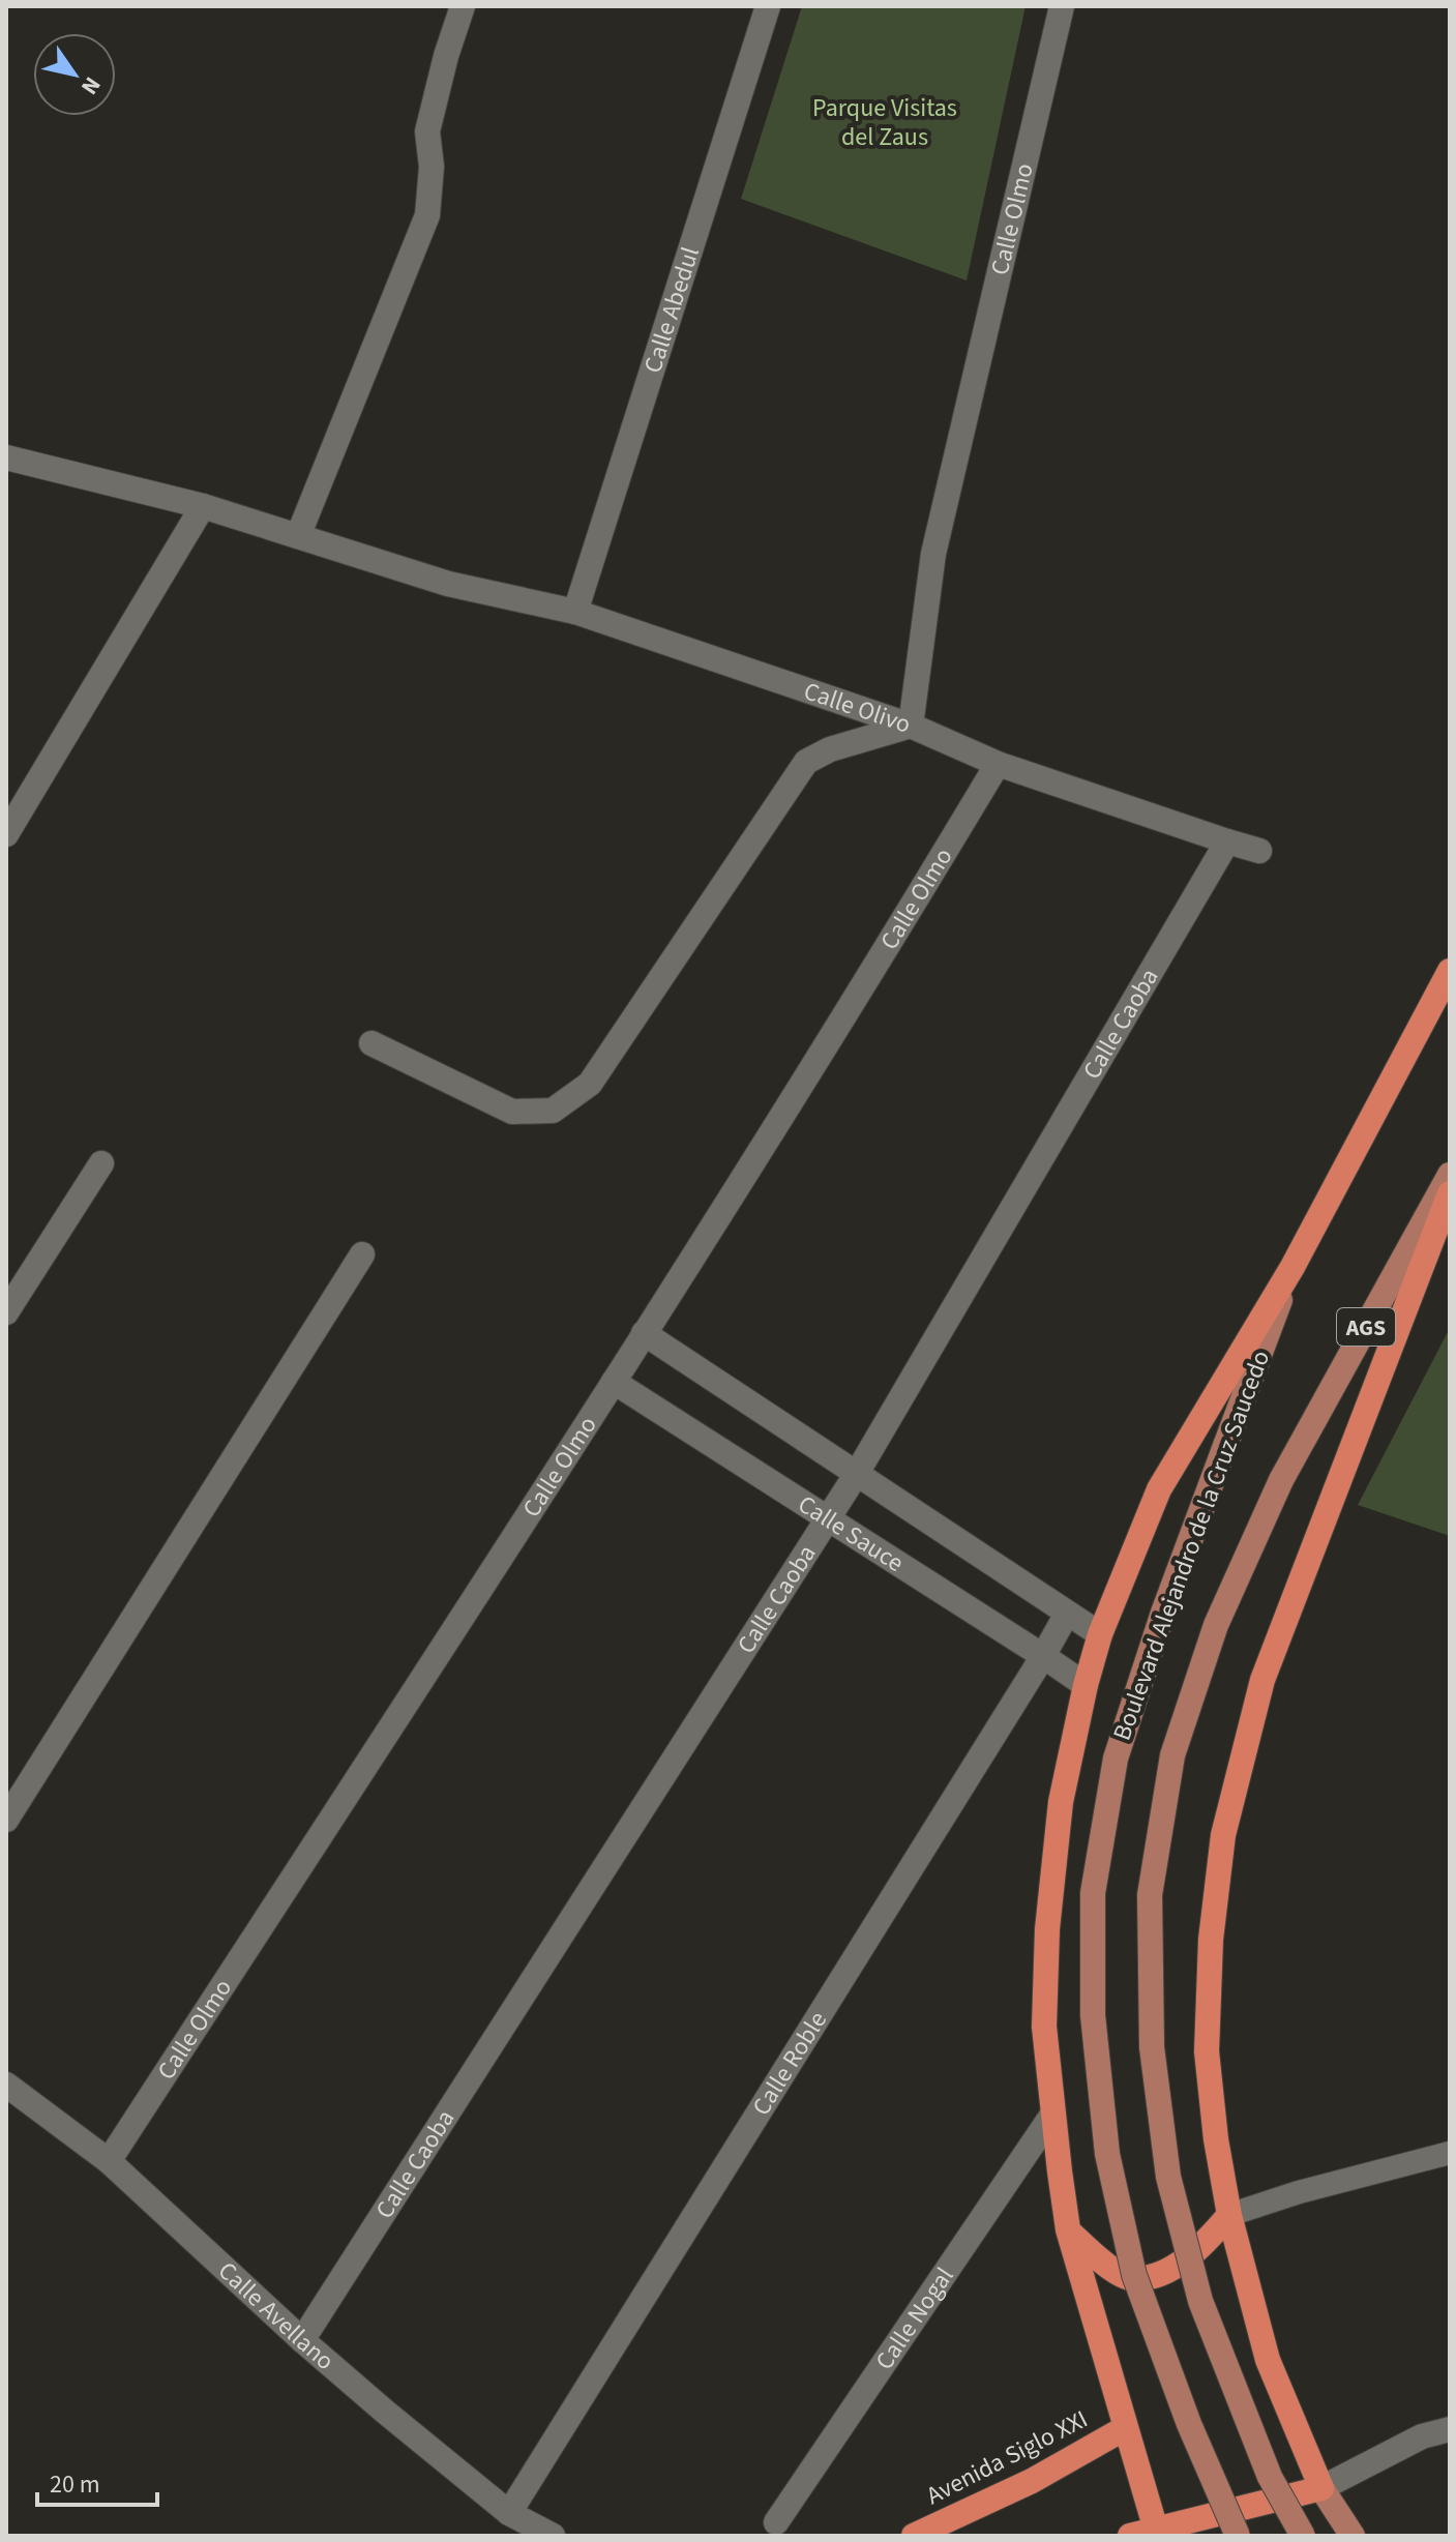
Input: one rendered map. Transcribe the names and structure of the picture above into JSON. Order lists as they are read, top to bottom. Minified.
{"streets":{"highway":["Boulevard Alejandro de la Cruz Saucedo","Avenida Siglo XXI"],"main road":["AGS"],"street":["Calle Olmo","Calle Abedul","Calle Olivo","Calle Caoba","Calle Sauce","Calle Roble","Calle Avellano","Calle Nogal"]},"crossings":[["Calle Olmo","Calle Olivo"],["Calle Olmo","Calle Sauce"],["Calle Olmo","Calle Avellano"],["Calle Abedul","Calle Olivo"],["Calle Olivo","Calle Caoba"],["Calle Caoba","Calle Sauce"],["Calle Caoba","Calle Avellano"],["Calle Sauce","Calle Roble"],["Calle Roble","Calle Avellano"]],"parks":["Parque Visitas del Zaus"],"scale_bar":"20 m","north":"bottom right"}
